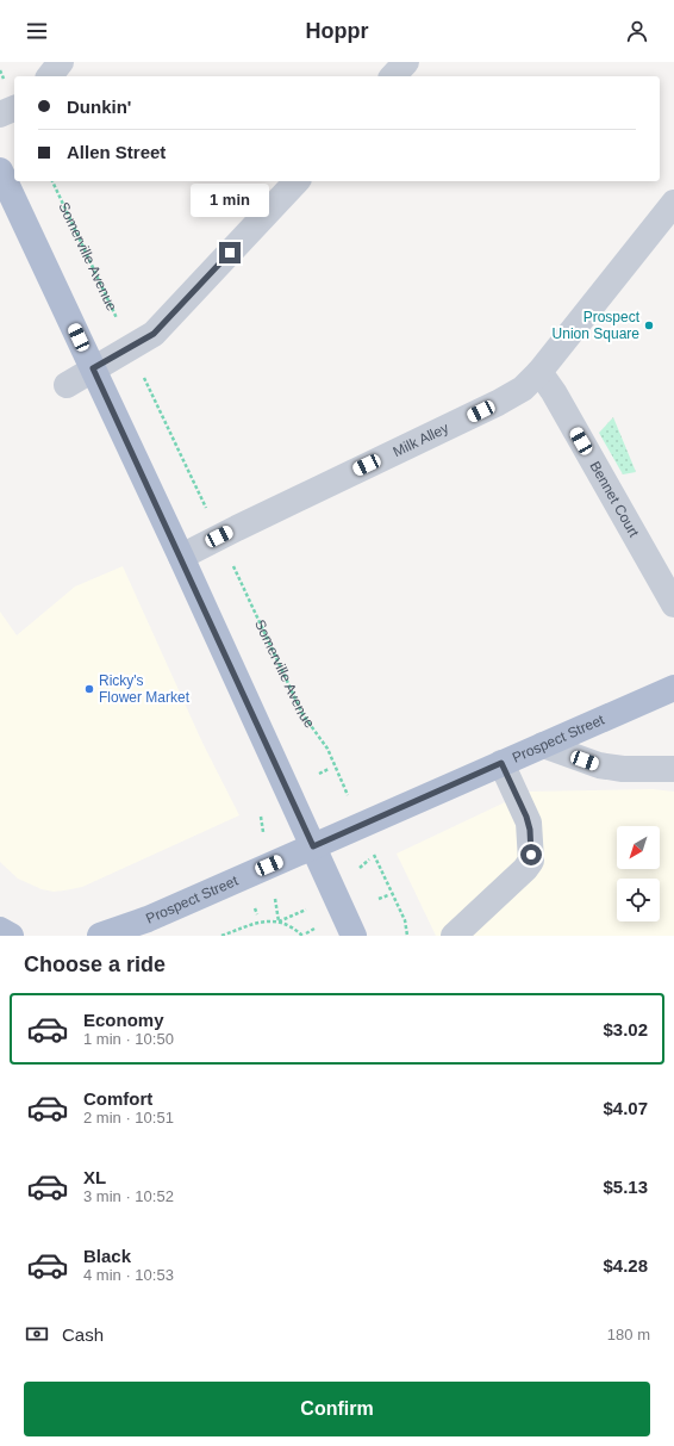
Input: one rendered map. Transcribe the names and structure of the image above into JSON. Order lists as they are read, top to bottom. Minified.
{"streets":{"main road":["Prospect Street"],"street":["Milk Alley","Bennet Court"],"path":["Somerville Avenue"]},"crossings":[["Milk Alley","Bennet Court"]],"places":["Prospect Union Square","Ricky's Flower Market"],"north":"bottom left","page":{"header":"Hoppr","banner":["Dunkin'","Allen Street"],"bubble":"1 min","heading":"Choose a ride","list":[{"name":"Economy","note":"1 min · 10:50","value":"$3.02"},{"name":"Comfort","note":"2 min · 10:51","value":"$4.07"},{"name":"XL","note":"3 min · 10:52","value":"$5.13"},{"name":"Black","note":"4 min · 10:53","value":"$4.28"}],"pay":["Cash","180 m"],"buttons":"Confirm"}}
